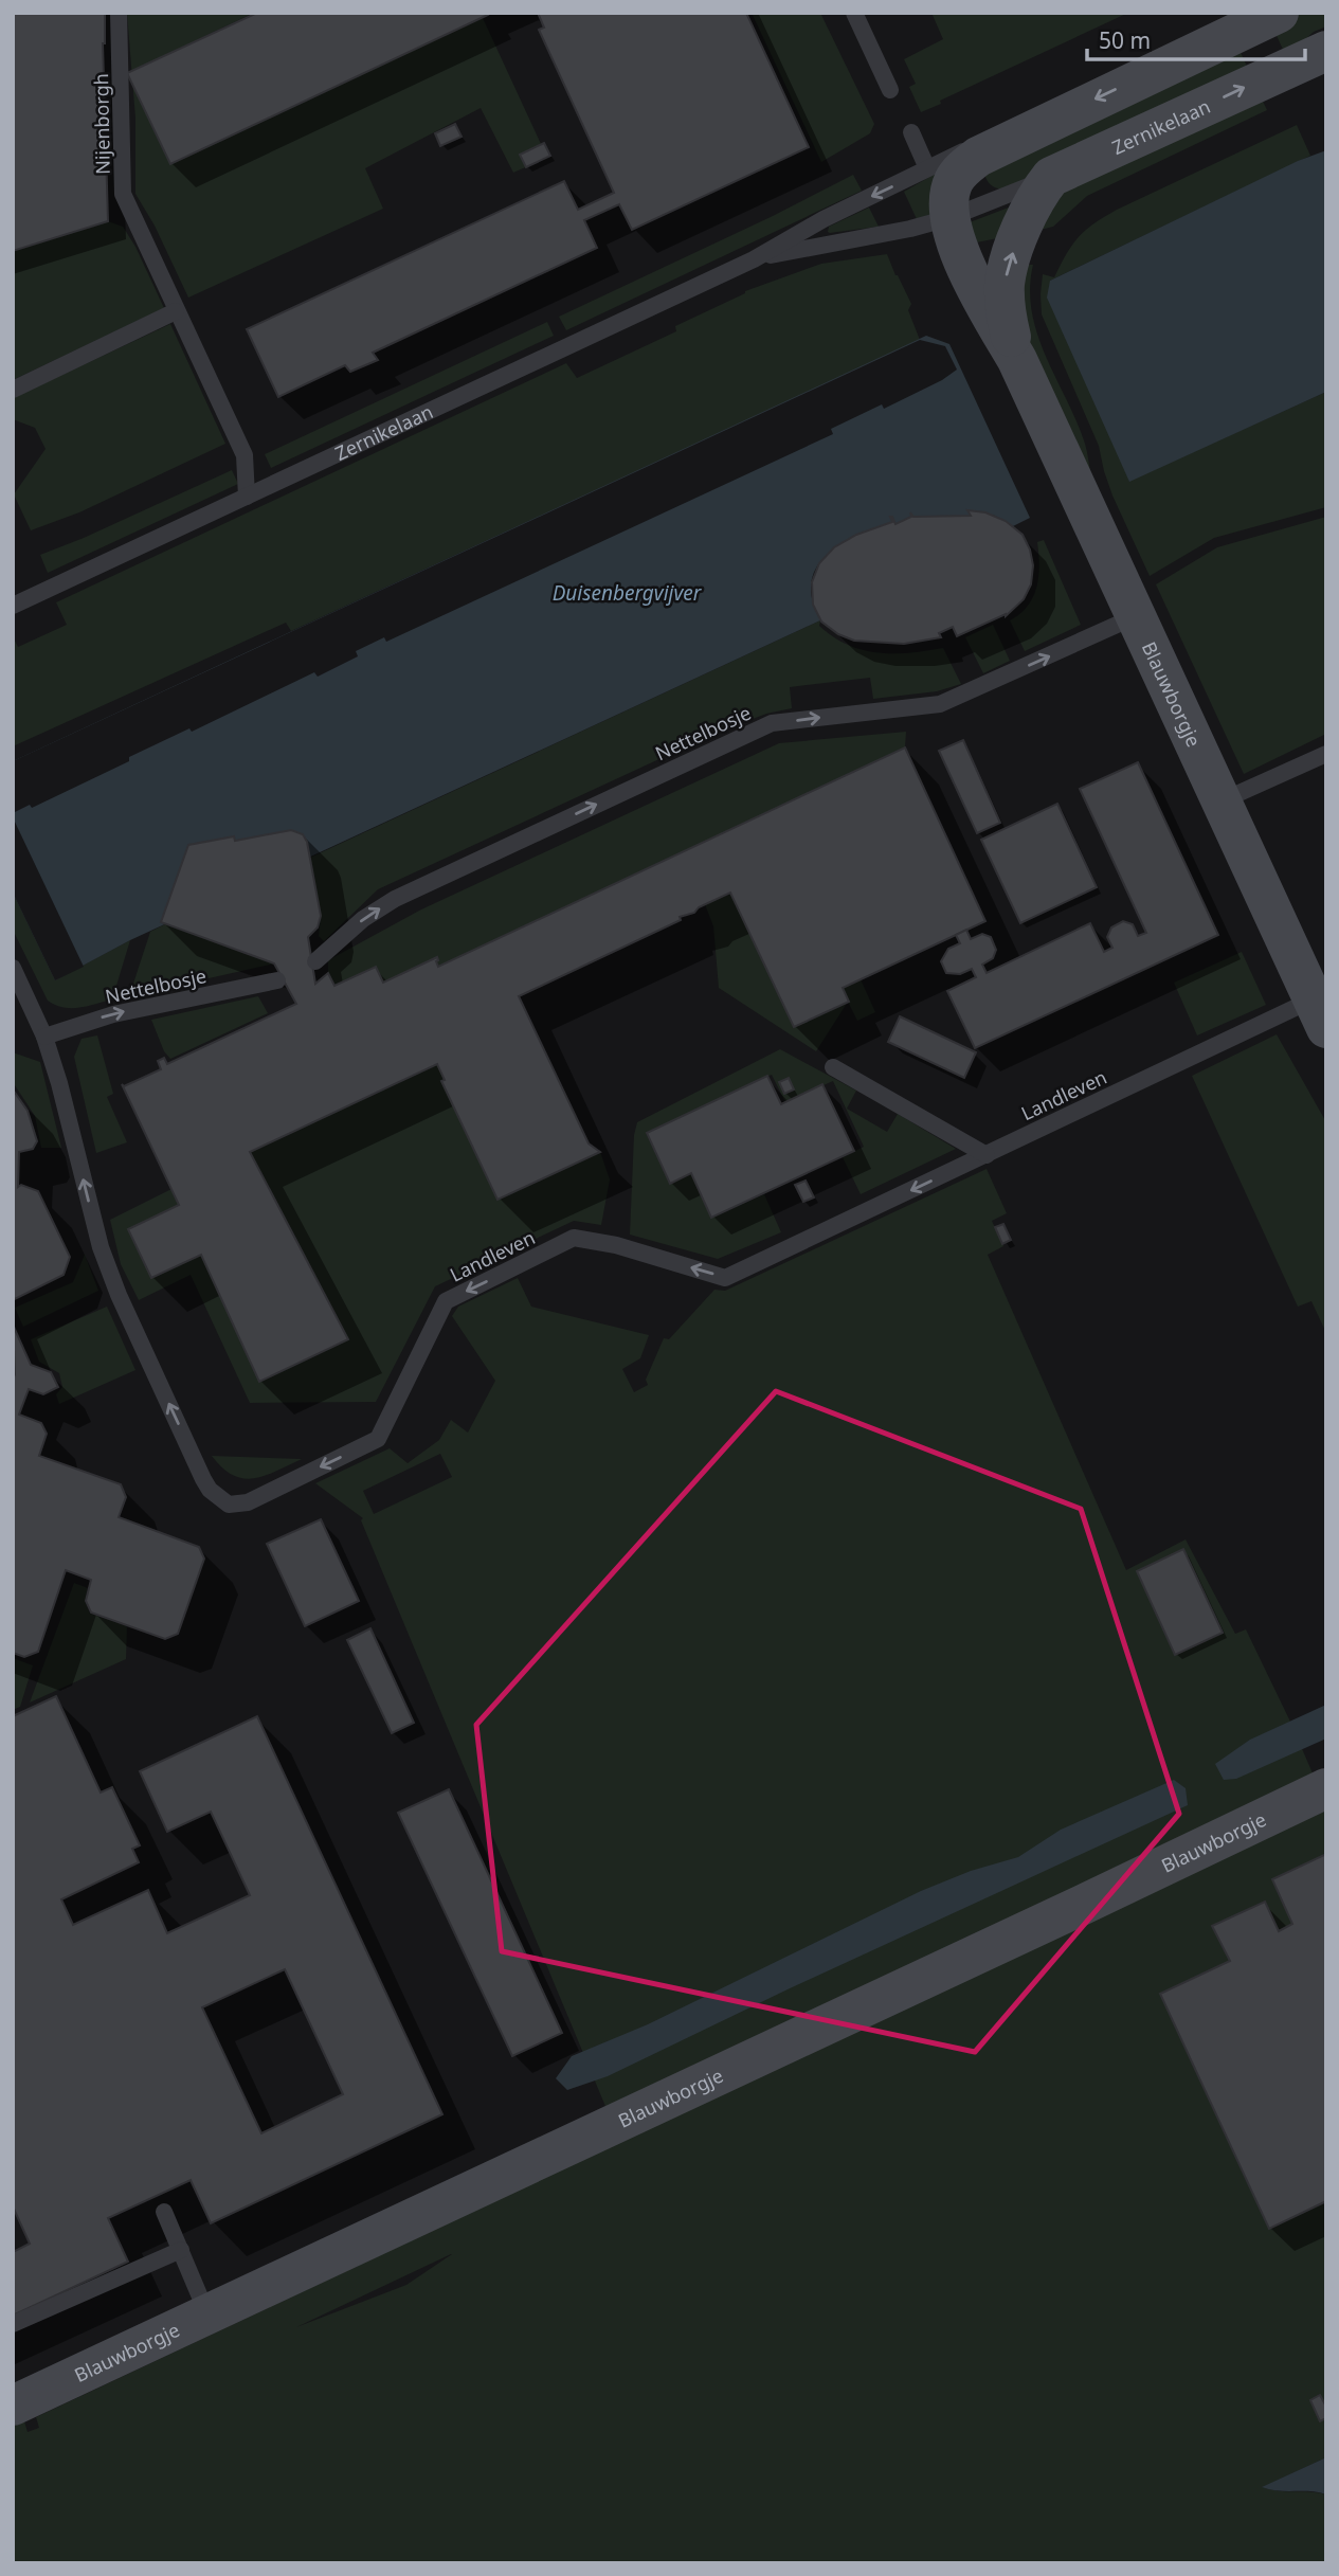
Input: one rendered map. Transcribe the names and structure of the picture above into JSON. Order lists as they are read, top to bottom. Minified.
{"streets":{"street":["Zernikelaan","Blauwborgje"],"lane":["Nijenborgh","Nettelbosje","Landleven"]},"crossings":[["Nijenborgh","Zernikelaan"],["Zernikelaan","Blauwborgje"],["Blauwborgje","Nettelbosje"],["Blauwborgje","Landleven"],["Nettelbosje","Landleven"]],"one_way":["Nettelbosje"],"water":["Duisenbergvijver"],"scale_bar":"50 m"}
